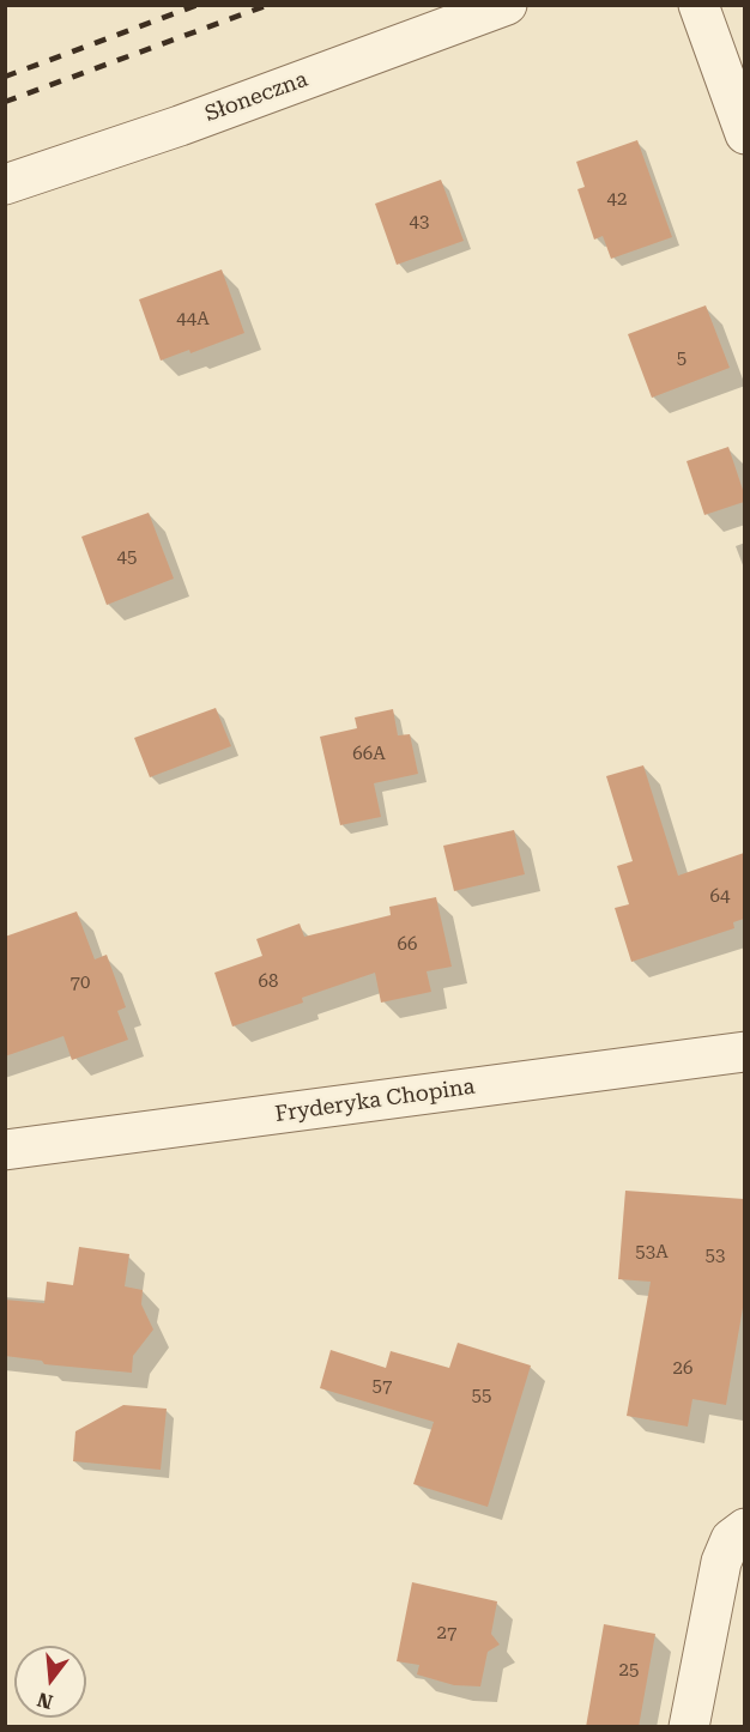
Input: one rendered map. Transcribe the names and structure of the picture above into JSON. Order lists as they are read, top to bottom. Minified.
{"streets":{"street":["Słoneczna","Fryderyka Chopina"]},"house_numbers":["42","43","44A","5","45","66A","64","66","68","70","53A","53","26","57","55","27","25"],"north":"bottom"}
